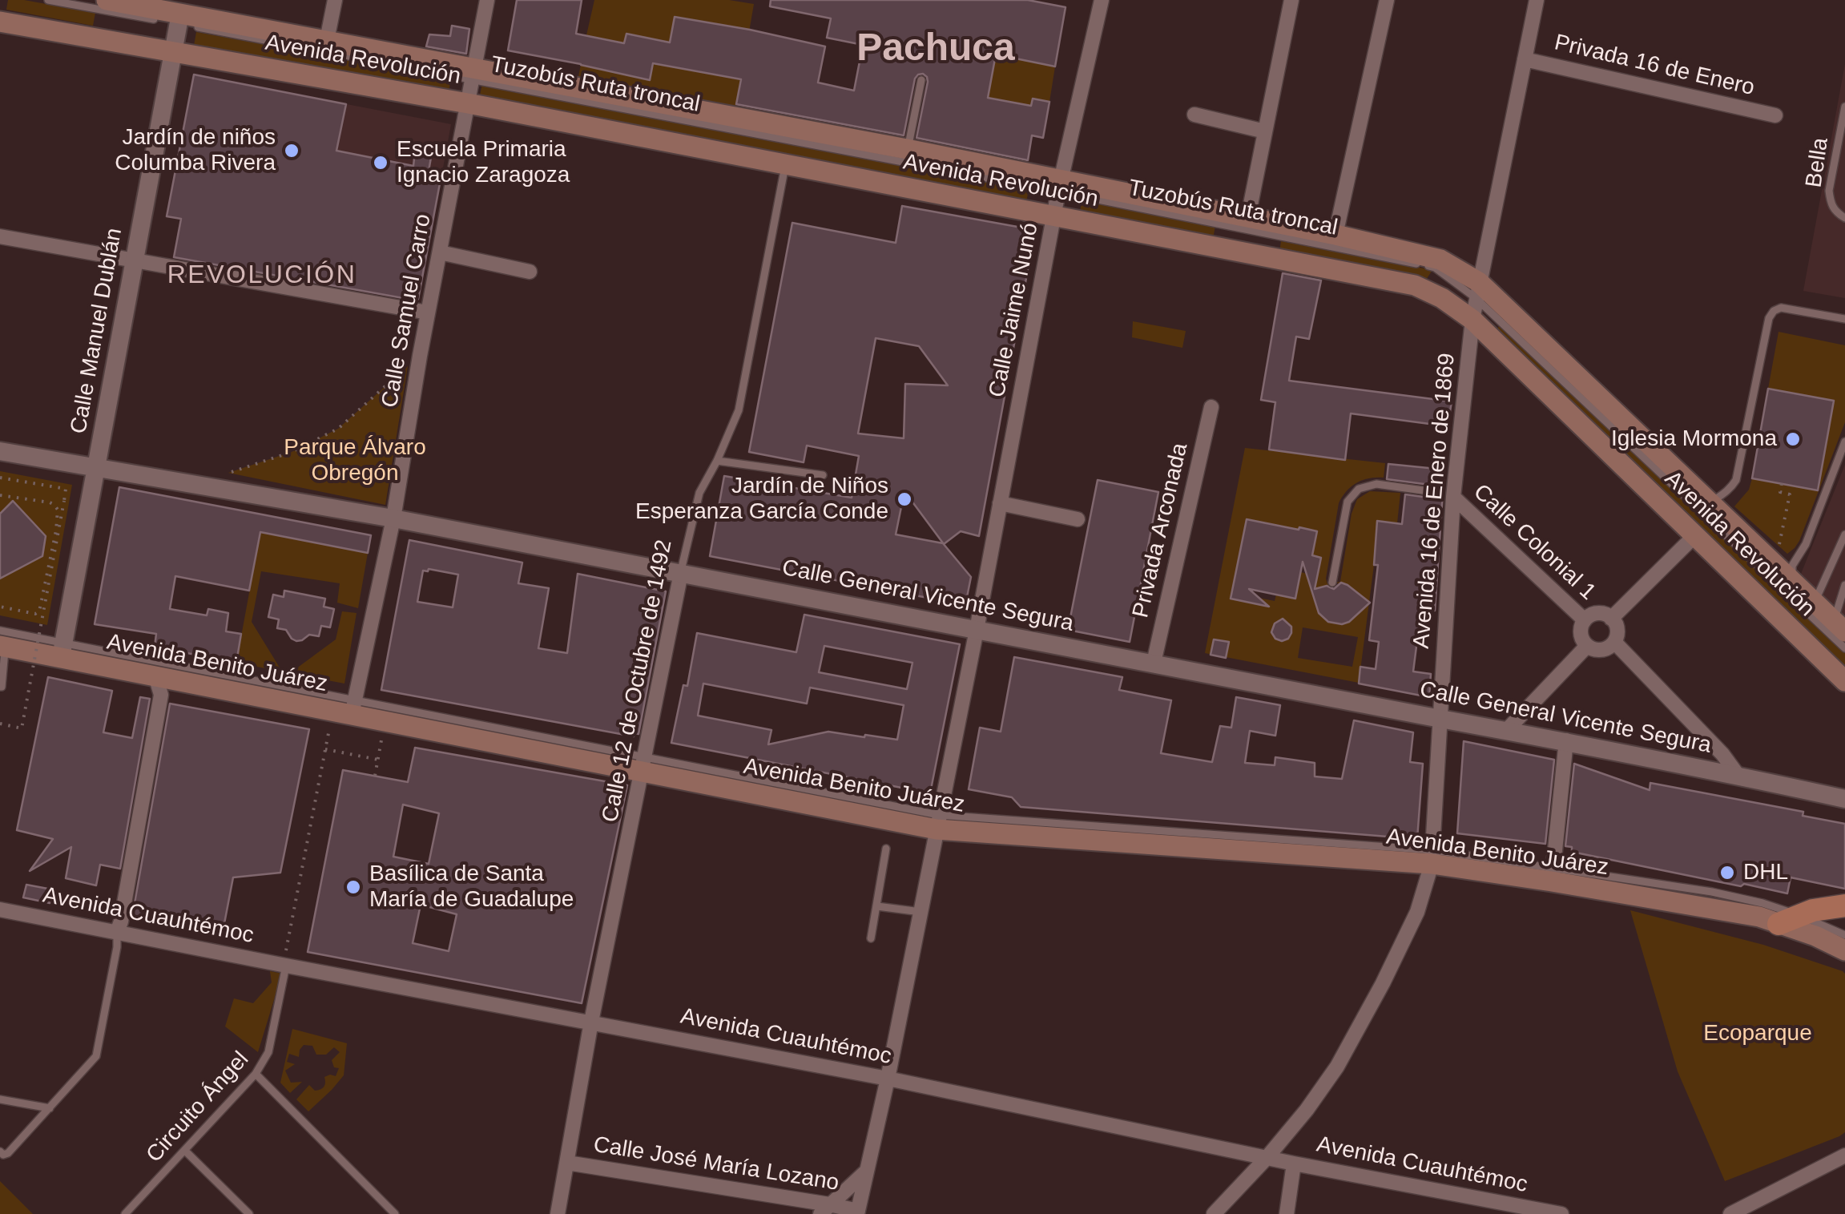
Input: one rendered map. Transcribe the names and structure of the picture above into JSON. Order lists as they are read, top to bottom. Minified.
{"streets":{"main road":["Avenida Revolución","Avenida Benito Juárez"],"street":["Privada 16 de Enero","Calle Jaime Nunó","Calle Samuel Carro","Calle Manuel Dublán","Avenida 16 de Enero de 1869","Privada Arconada","Calle Colonial 1","Calle General Vicente Segura","Calle 12 de Octubre de 1492","Avenida Cuauhtémoc","Calle José María Lozano"],"lane":["Tuzobús Ruta troncal","Bella","Circuito Ángel"]},"crossings":[["Avenida Revolución","Tuzobús Ruta troncal"],["Avenida Revolución","Calle Jaime Nunó"],["Avenida Revolución","Calle Samuel Carro"],["Avenida Revolución","Calle Manuel Dublán"],["Avenida Revolución","Avenida 16 de Enero de 1869"],["Avenida Revolución","Calle 12 de Octubre de 1492"],["Privada 16 de Enero","Avenida 16 de Enero de 1869"],["Tuzobús Ruta troncal","Calle Jaime Nunó"],["Tuzobús Ruta troncal","Calle Samuel Carro"],["Tuzobús Ruta troncal","Calle Manuel Dublán"],["Tuzobús Ruta troncal","Avenida 16 de Enero de 1869"],["Calle Jaime Nunó","Calle General Vicente Segura"],["Calle Jaime Nunó","Avenida Benito Juárez"],["Calle Jaime Nunó","Avenida Cuauhtémoc"],["Calle Jaime Nunó","Calle José María Lozano"],["Calle Samuel Carro","Calle General Vicente Segura"],["Calle Samuel Carro","Avenida Benito Juárez"],["Calle Manuel Dublán","Calle General Vicente Segura"],["Calle Manuel Dublán","Avenida Benito Juárez"],["Avenida 16 de Enero de 1869","Calle Colonial 1"],["Avenida 16 de Enero de 1869","Calle General Vicente Segura"],["Avenida 16 de Enero de 1869","Avenida Benito Juárez"],["Avenida 16 de Enero de 1869","Avenida Cuauhtémoc"],["Privada Arconada","Calle General Vicente Segura"],["Calle General Vicente Segura","Calle 12 de Octubre de 1492"],["Avenida Benito Juárez","Calle 12 de Octubre de 1492"],["Calle 12 de Octubre de 1492","Avenida Cuauhtémoc"],["Calle 12 de Octubre de 1492","Calle José María Lozano"],["Avenida Cuauhtémoc","Circuito Ángel"]],"districts":["Pachuca","REVOLUCIÓN"],"parks":["Parque Álvaro Obregón","Ecoparque"],"places":["Jardín de niños Columba Rivera","Escuela Primaria Ignacio Zaragoza","Iglesia Mormona","Jardín de Niños Esperanza García Conde","DHL","Basílica de Santa María de Guadalupe"]}
